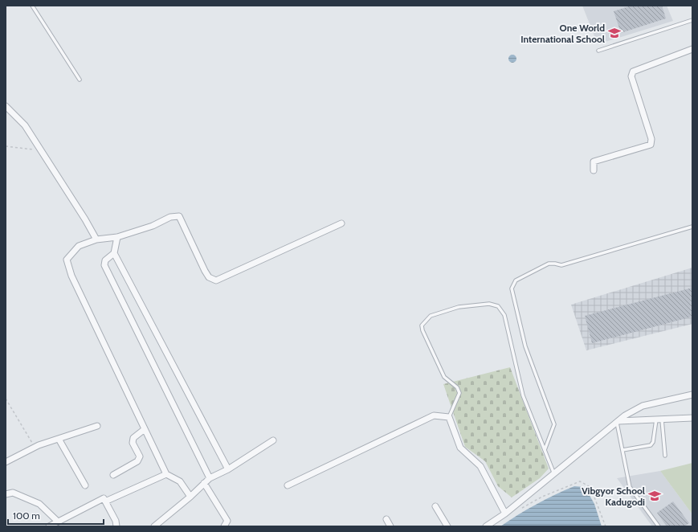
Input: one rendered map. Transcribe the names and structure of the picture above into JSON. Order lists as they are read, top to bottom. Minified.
{"places":{"school or university":["One World International School","Vibgyor School Kadugodi"]},"scale_bar":"100 m"}
